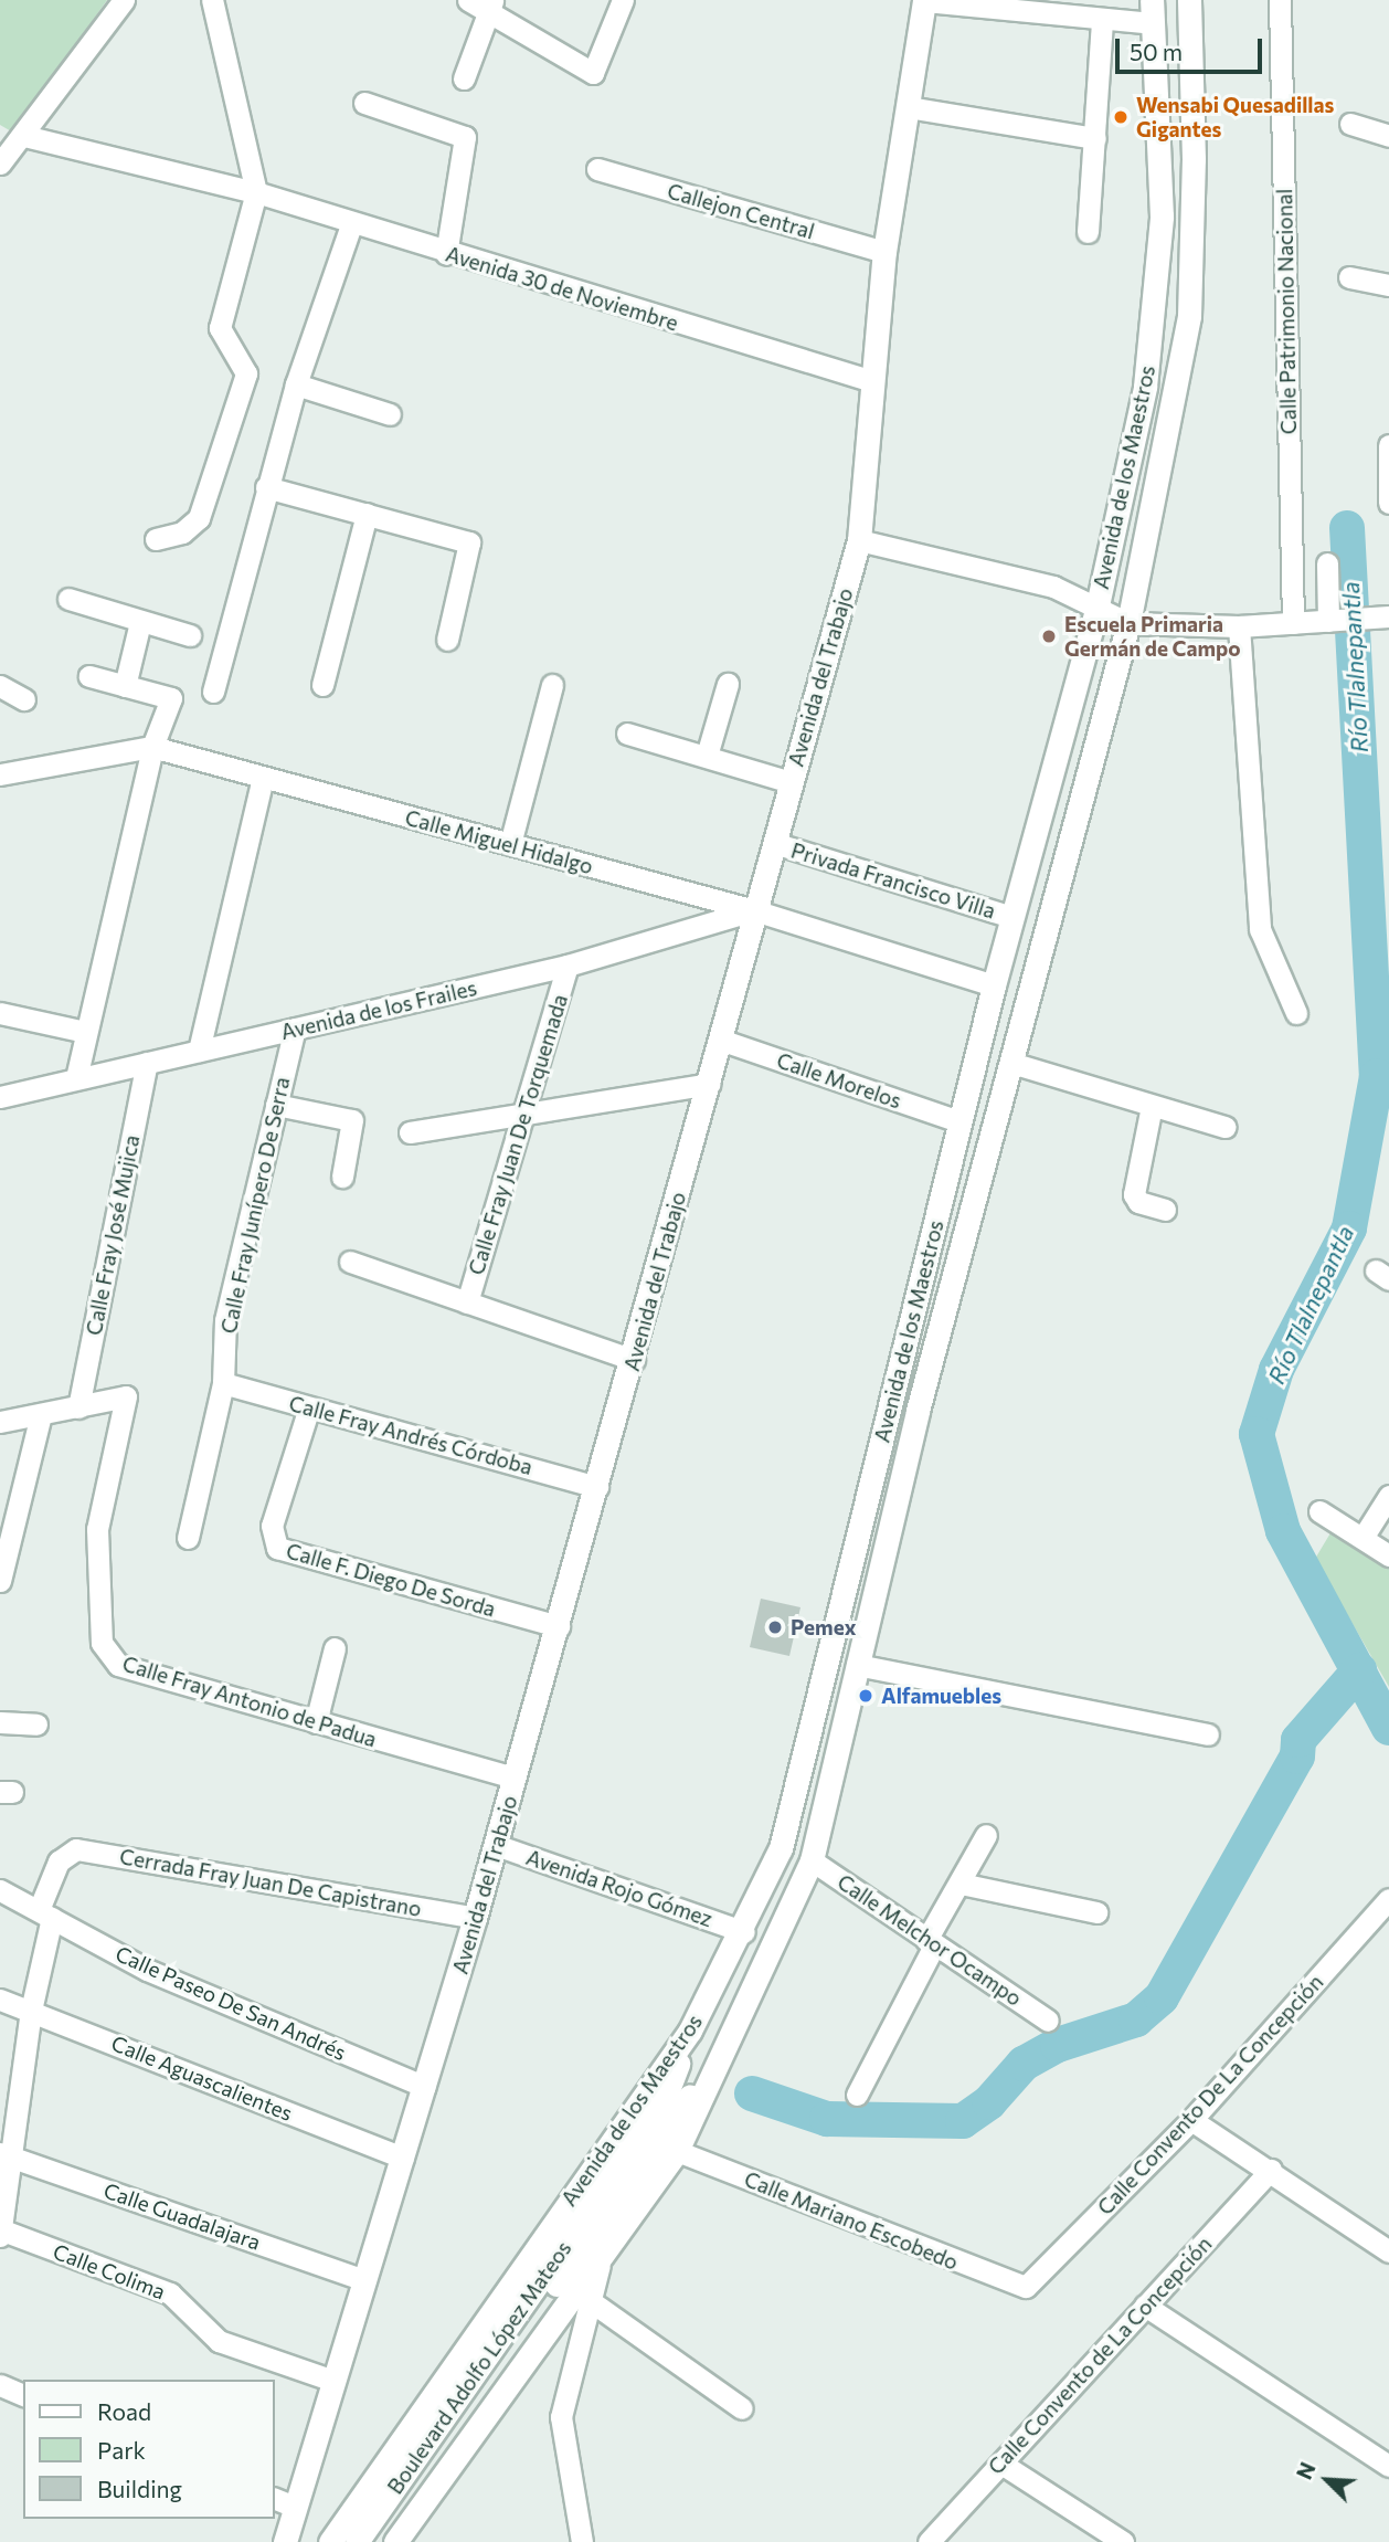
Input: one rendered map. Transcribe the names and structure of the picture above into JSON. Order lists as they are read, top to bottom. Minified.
{"streets":{"main road":["Avenida de los Maestros","Avenida del Trabajo","Boulevard Adolfo López Mateos"],"street":["Callejon Central","Avenida 30 de Noviembre","Calle Patrimonio Nacional","Calle Miguel Hidalgo","Privada Francisco Villa","Avenida de los Frailes","Calle Morelos","Calle Fray Juan De Torquemada","Calle Fray Junípero De Serra","Calle Fray José Mujica","Calle Fray Andrés Córdoba","Calle F. Diego De Sorda","Calle Fray Antonio de Padua","Cerrada Fray Juan De Capistrano","Avenida Rojo Gómez","Calle Melchor Ocampo","Calle Paseo De San Andrés","Calle Aguascalientes","Calle Convento De La Concepción","Calle Guadalajara","Calle Mariano Escobedo","Calle Colima","Calle Convento de La Concepción"]},"crossings":[["Callejon Central","Avenida del Trabajo"],["Avenida 30 de Noviembre","Avenida del Trabajo"],["Avenida de los Maestros","Calle Miguel Hidalgo"],["Avenida de los Maestros","Privada Francisco Villa"],["Avenida de los Maestros","Calle Morelos"],["Avenida de los Maestros","Avenida Rojo Gómez"],["Avenida de los Maestros","Calle Melchor Ocampo"],["Avenida de los Maestros","Calle Mariano Escobedo"],["Avenida de los Maestros","Boulevard Adolfo López Mateos"],["Avenida del Trabajo","Calle Miguel Hidalgo"],["Avenida del Trabajo","Privada Francisco Villa"],["Avenida del Trabajo","Avenida de los Frailes"],["Avenida del Trabajo","Calle Morelos"],["Avenida del Trabajo","Calle Fray Andrés Córdoba"],["Avenida del Trabajo","Calle F. Diego De Sorda"],["Avenida del Trabajo","Calle Fray Antonio de Padua"],["Avenida del Trabajo","Cerrada Fray Juan De Capistrano"],["Avenida del Trabajo","Avenida Rojo Gómez"],["Avenida del Trabajo","Calle Paseo De San Andrés"],["Avenida del Trabajo","Calle Aguascalientes"],["Avenida del Trabajo","Calle Guadalajara"],["Avenida del Trabajo","Calle Colima"],["Calle Miguel Hidalgo","Avenida de los Frailes"],["Avenida de los Frailes","Calle Fray Juan De Torquemada"],["Avenida de los Frailes","Calle Fray Junípero De Serra"],["Avenida de los Frailes","Calle Fray José Mujica"],["Calle Fray Junípero De Serra","Calle Fray Andrés Córdoba"],["Calle Fray José Mujica","Calle Fray Antonio de Padua"],["Calle Fray Andrés Córdoba","Calle F. Diego De Sorda"],["Cerrada Fray Juan De Capistrano","Calle Paseo De San Andrés"],["Calle Convento De La Concepción","Calle Mariano Escobedo"]],"water":["Río Tlalnepantla"],"places":["Wensabi Quesadillas Gigantes","Escuela Primaria Germán de Campo","Pemex","Alfamuebles"],"legend":["Road","Park","Building"],"scale_bar":"50 m","north":"top left"}
